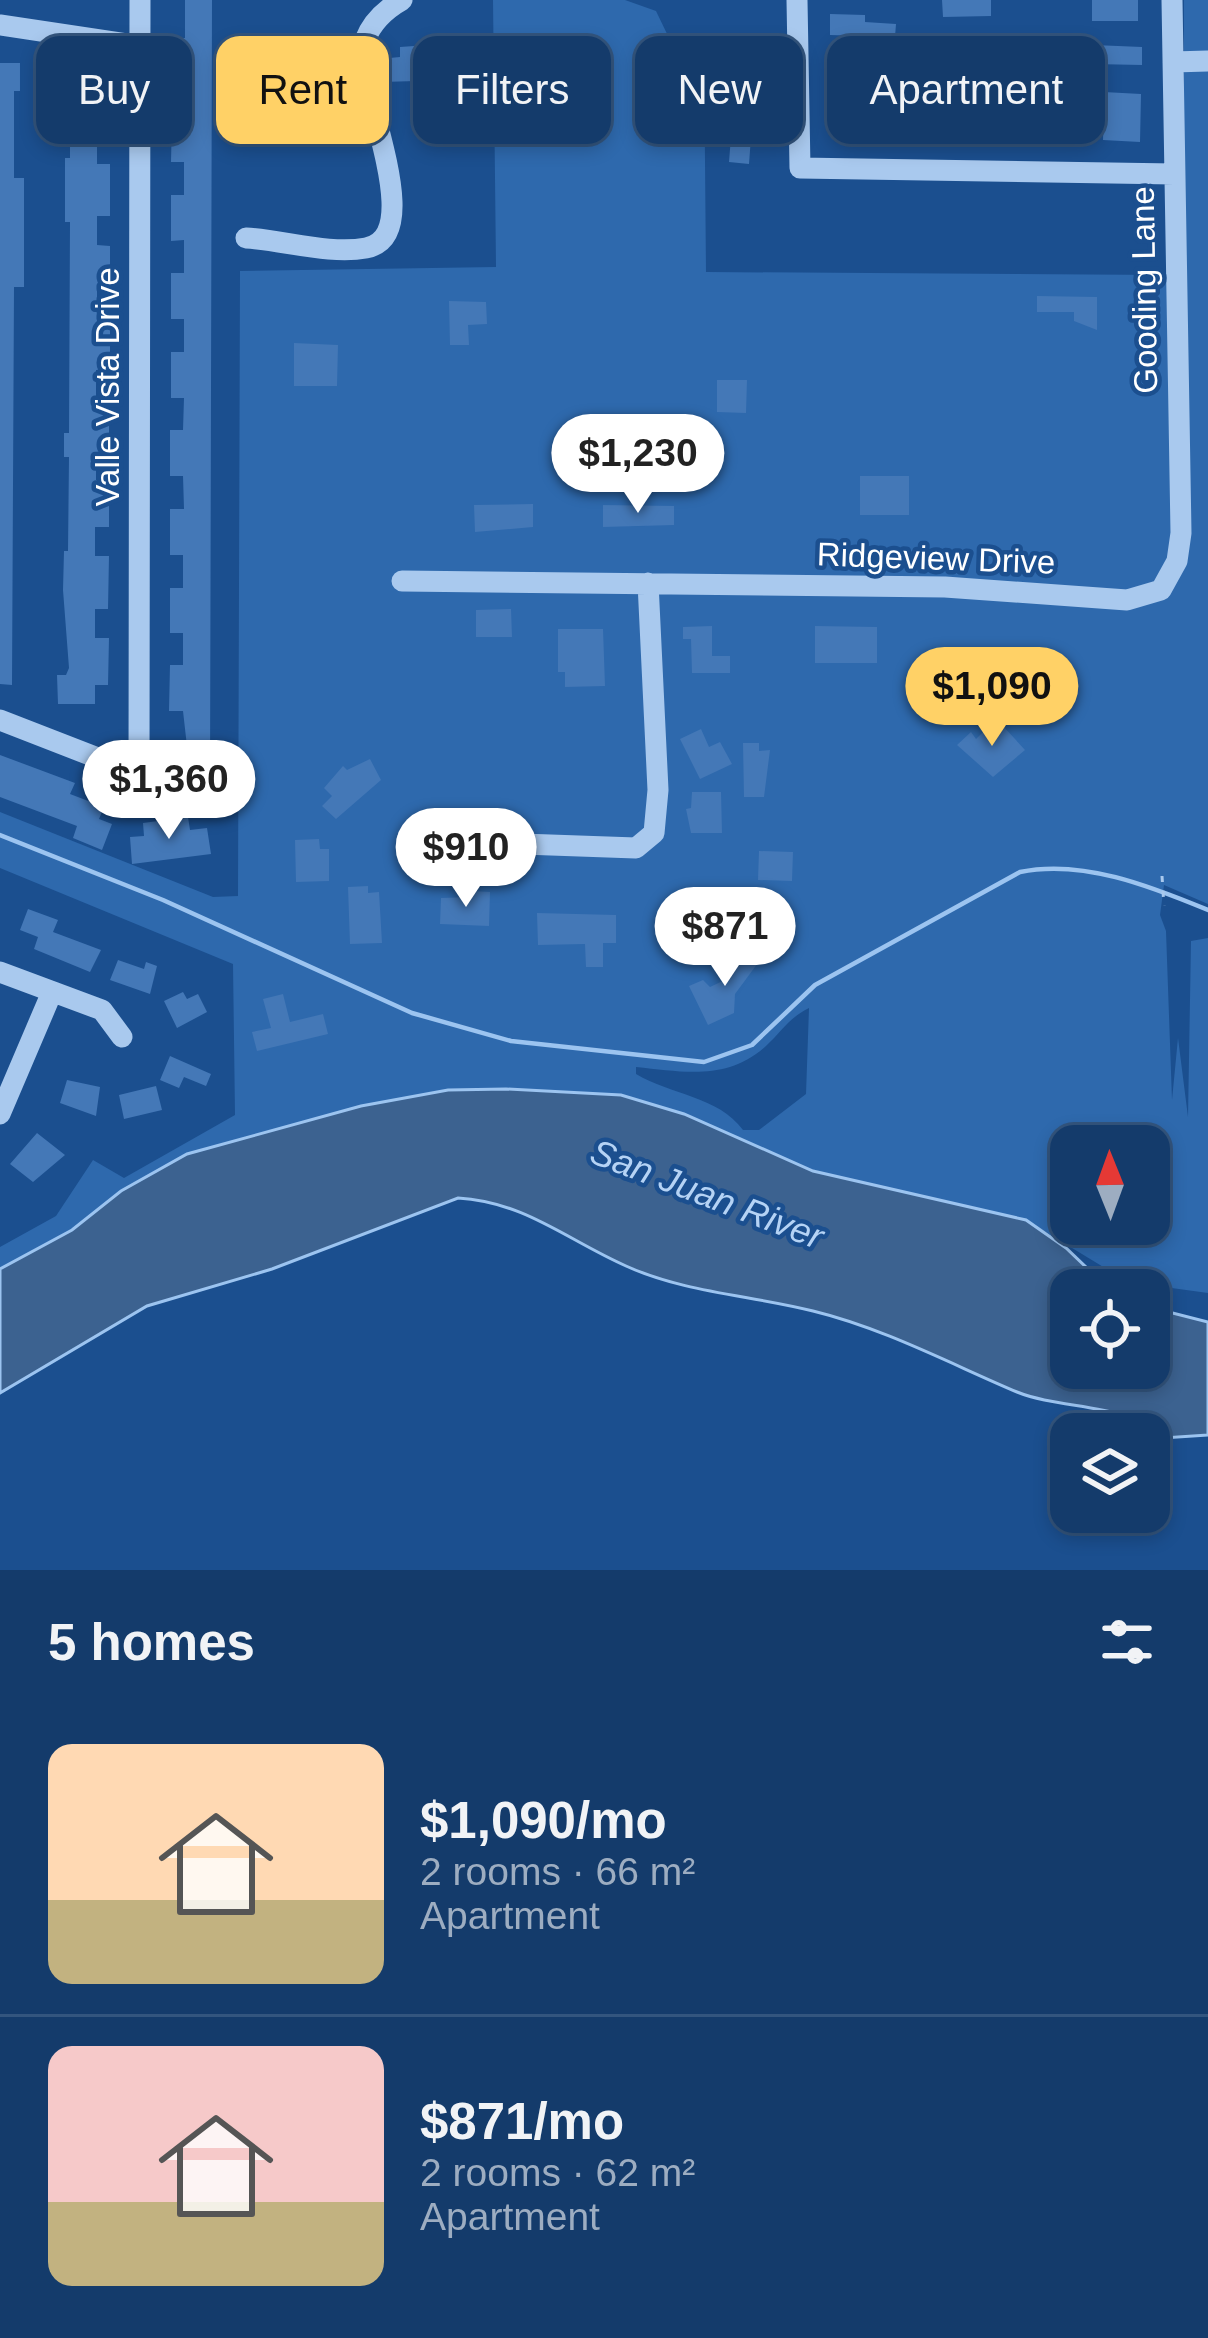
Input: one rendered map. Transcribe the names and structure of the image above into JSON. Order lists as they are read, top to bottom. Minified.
{"streets":{"street":["Gooding Lane","Valle Vista Drive","Ridgeview Drive"]},"crossings":[["Gooding Lane","Ridgeview Drive"]],"water":["San Juan River"],"north":"top","page":{"chip":["Buy","Rent","Filters","New","Apartment"],"price":["$1,230","$1,090","$1,360","$910","$871"],"heading":"5 homes","list":[{"name":"$1,090/mo","note":"2 rooms · 66 m² · Apartment"},{"name":"$871/mo","note":"2 rooms · 62 m² · Apartment"}]}}
